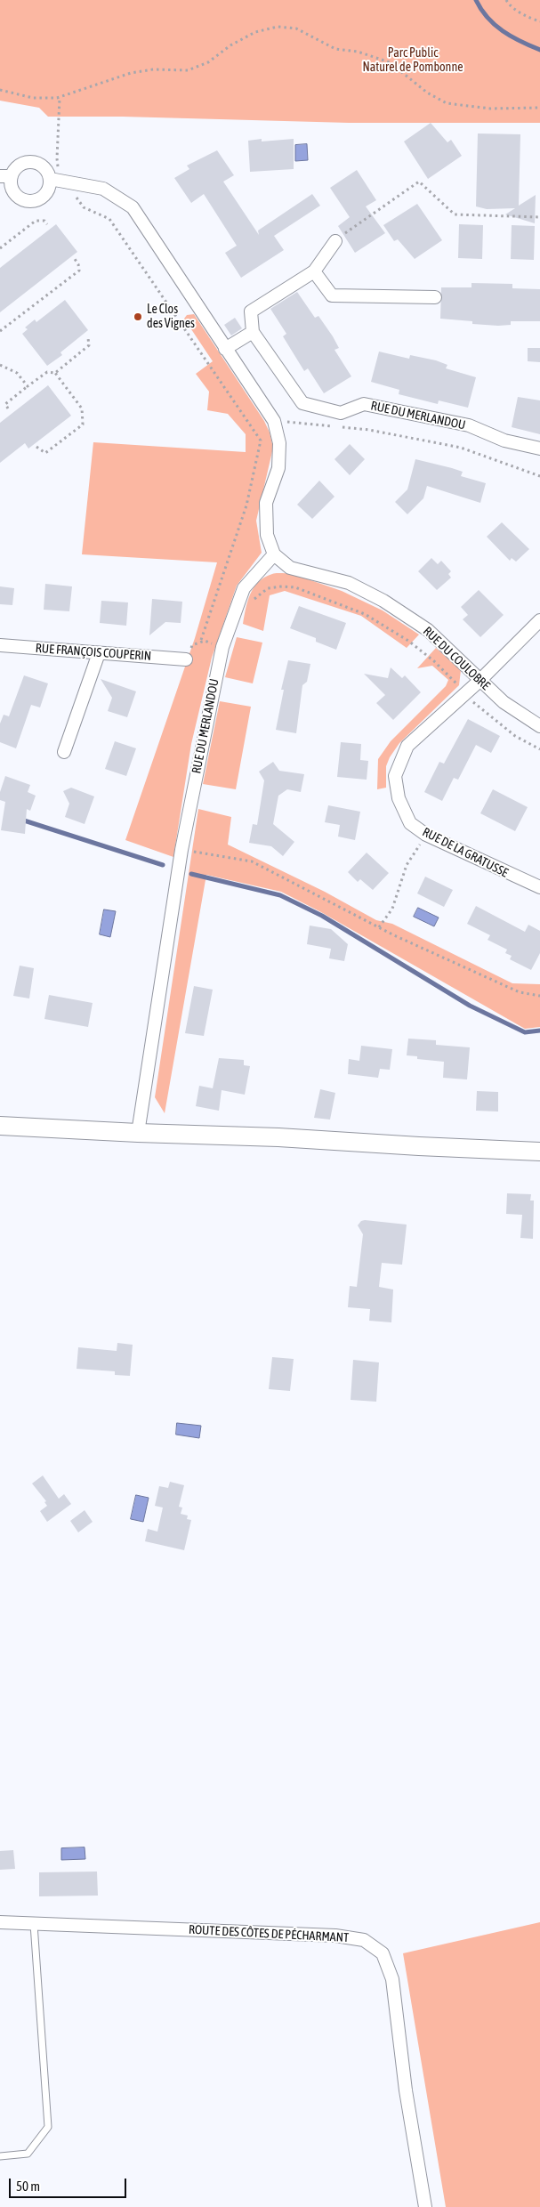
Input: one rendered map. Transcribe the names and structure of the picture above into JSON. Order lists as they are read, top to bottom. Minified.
{"streets":{"street":["RUE DU MERLANDOU","RUE FRANÇOIS COUPERIN","RUE DU COULOBRE","RUE DE LA GRATUSSE","ROUTE DES CÔTES DE PÉCHARMANT"]},"crossings":[["RUE DU MERLANDOU","RUE DU COULOBRE"],["RUE DU COULOBRE","RUE DE LA GRATUSSE"]],"parks":["Parc Public Naturel de Pombonne"],"places":["Le Clos des Vignes"],"scale_bar":"50 m"}
